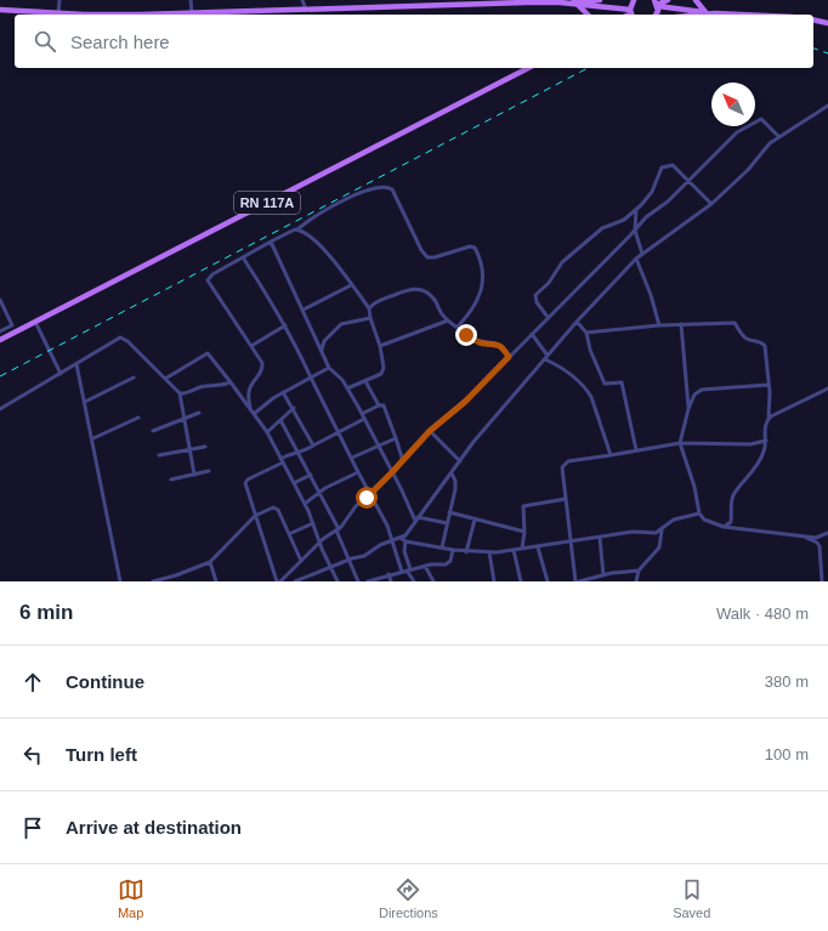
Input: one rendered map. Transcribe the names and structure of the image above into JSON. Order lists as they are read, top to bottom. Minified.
{"streets":{"main road":["RN 117A"]},"north":"top left","page":{"search":"Search here","heading":["6 min","Walk · 480 m"],"list":[["Continue","380 m"],["Turn left","100 m"],"Arrive at destination"],"nav":["Map","Directions","Saved"]}}
